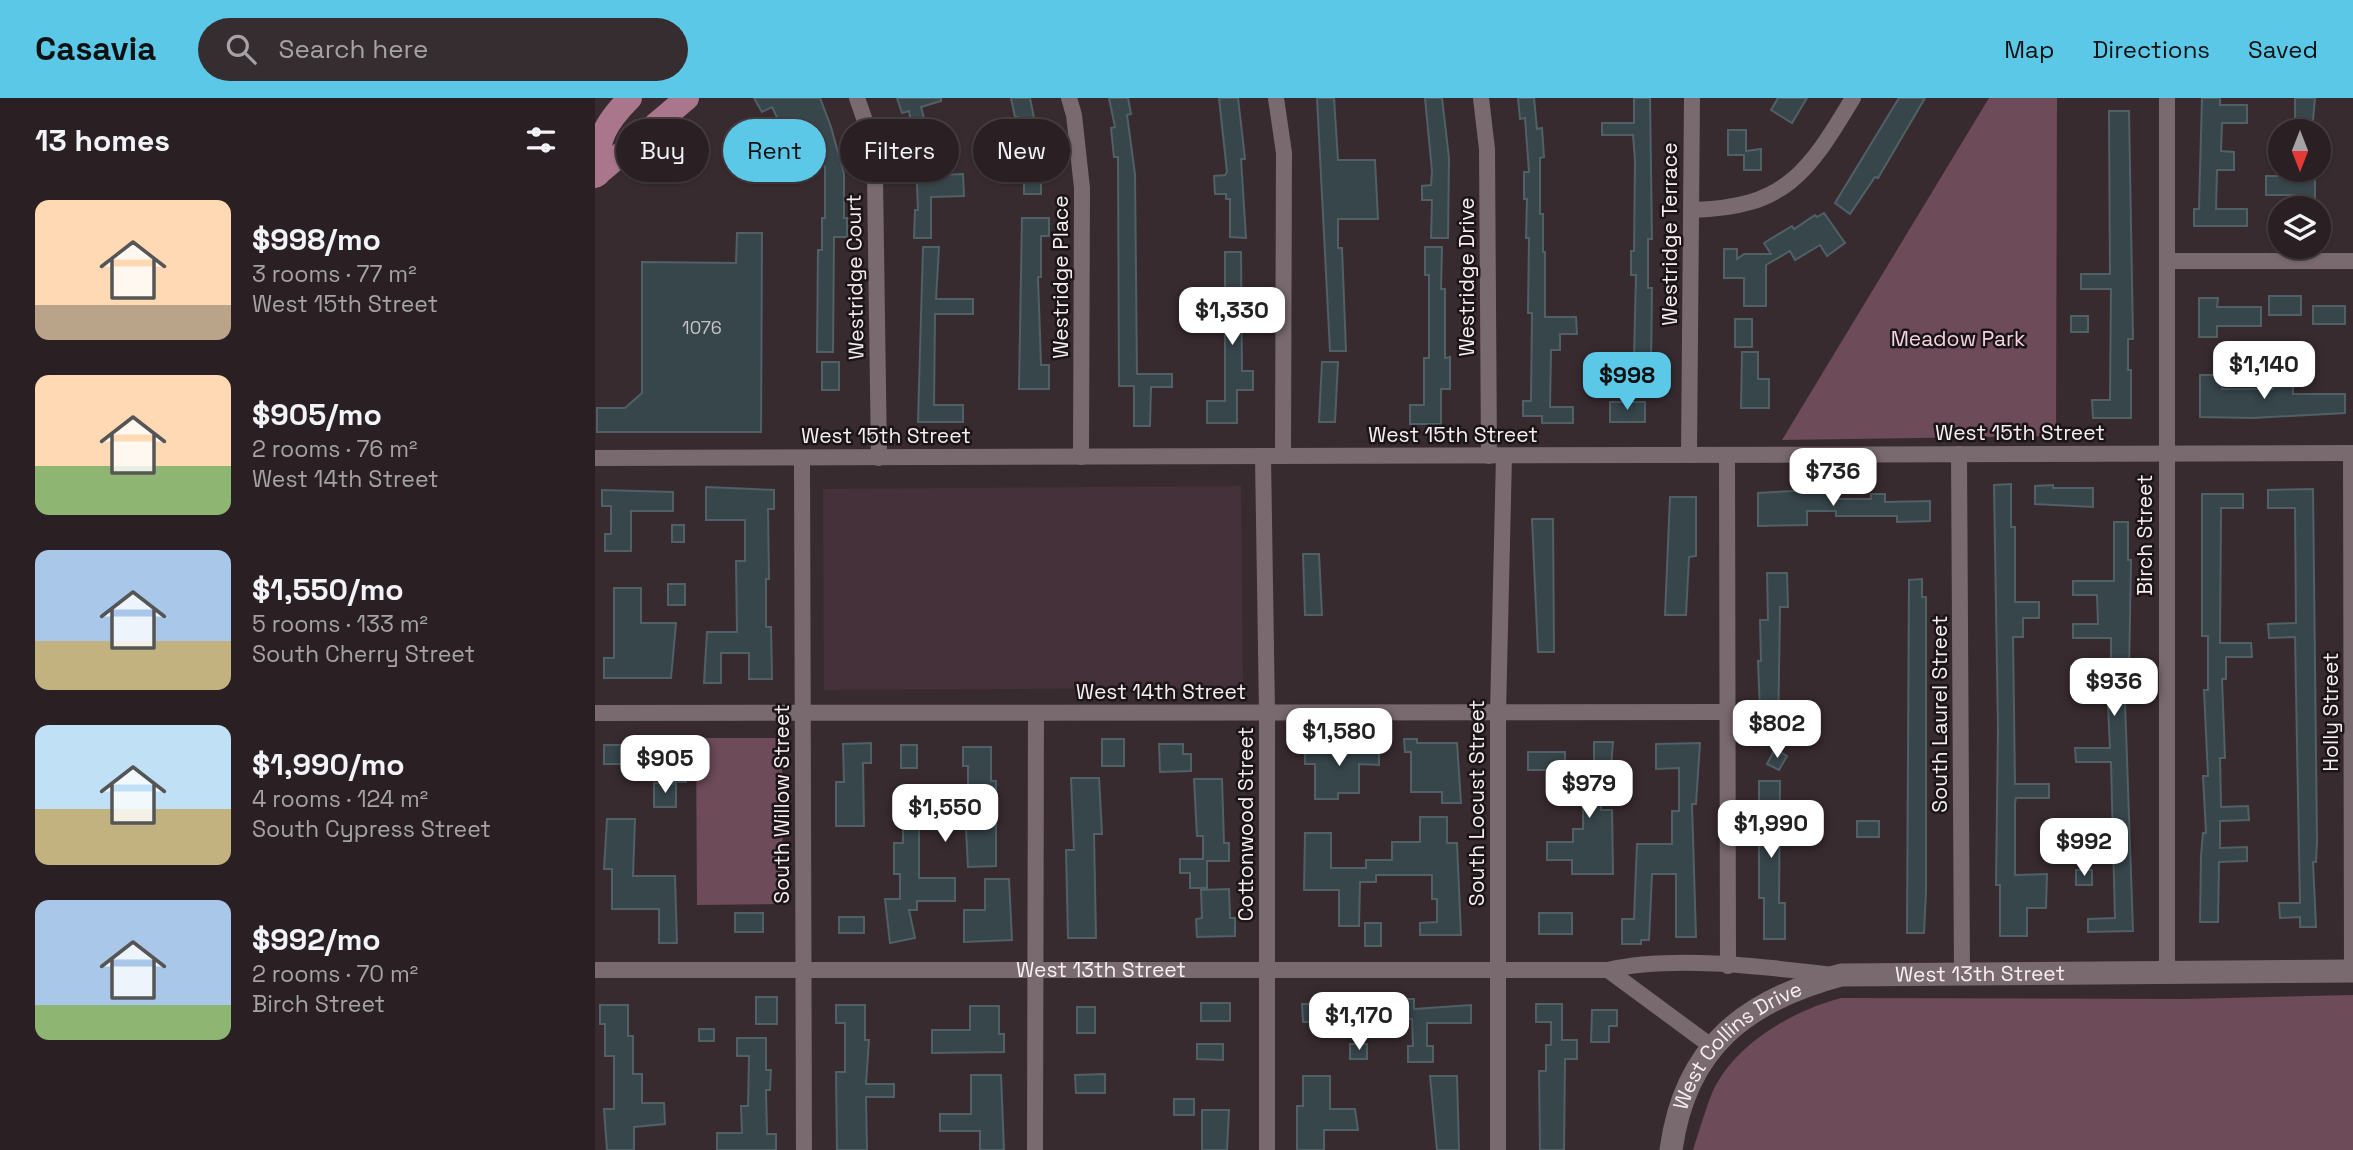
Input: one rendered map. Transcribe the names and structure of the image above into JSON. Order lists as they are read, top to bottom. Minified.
{"streets":{"main road":["West 13th Street","West Collins Drive"],"street":["Westridge Terrace","Westridge Court","Westridge Place","Westridge Drive","West 15th Street","Birch Street","West 14th Street","Holly Street","South Laurel Street","South Locust Street","South Willow Street","Cottonwood Street"]},"crossings":[["Westridge Terrace","West 15th Street"],["Westridge Court","West 15th Street"],["Westridge Place","West 15th Street"],["Westridge Drive","West 15th Street"],["Westridge Drive","South Locust Street"],["West 15th Street","Birch Street"],["West 15th Street","Holly Street"],["West 15th Street","South Laurel Street"],["West 15th Street","South Locust Street"],["West 15th Street","South Willow Street"],["West 15th Street","Cottonwood Street"],["Birch Street","West 13th Street"],["West 14th Street","South Locust Street"],["West 14th Street","South Willow Street"],["West 14th Street","Cottonwood Street"],["Holly Street","West 13th Street"],["South Laurel Street","West 13th Street"],["South Locust Street","West 13th Street"],["South Willow Street","West 13th Street"],["Cottonwood Street","West 13th Street"],["West 13th Street","West Collins Drive"]],"parks":["Meadow Park"],"house_numbers":["1076"],"north":"bottom","page":{"header":"Casavia","search":"Search here","nav":["Map","Directions","Saved"],"heading":"13 homes","chip":["Buy","Rent","Filters","New"],"list":[{"name":"$998/mo","note":"3 rooms · 77 m² · West 15th Street"},{"name":"$905/mo","note":"2 rooms · 76 m² · West 14th Street"},{"name":"$1,550/mo","note":"5 rooms · 133 m² · South Cherry Street"},{"name":"$1,990/mo","note":"4 rooms · 124 m² · South Cypress Street"},{"name":"$992/mo","note":"2 rooms · 70 m² · Birch Street"}],"price":["$1,330","$1,140","$998","$736","$936","$802","$1,580","$905","$979","$1,550","$1,990","$992","$1,170"]}}
